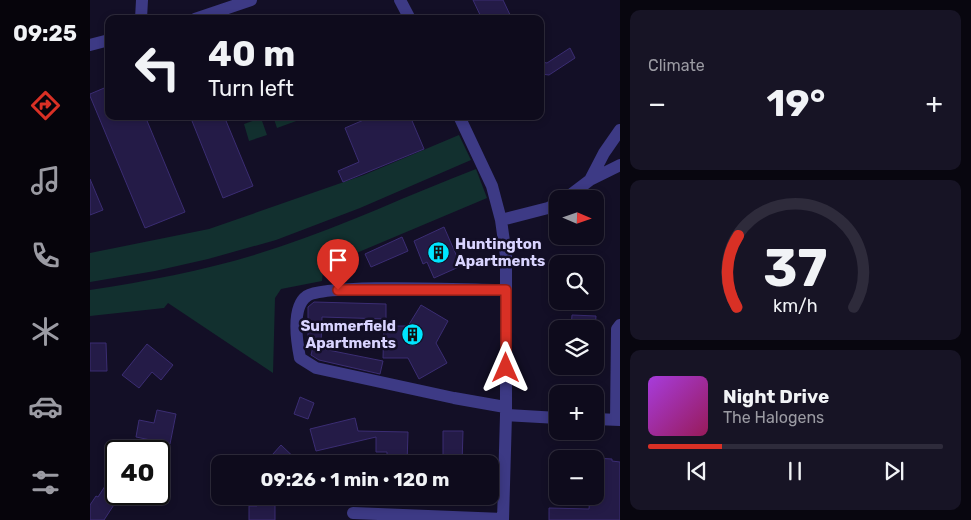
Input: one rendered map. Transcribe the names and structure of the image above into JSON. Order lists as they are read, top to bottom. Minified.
{"places":{"building":["Huntington Apartments","Summerfield Apartments"]},"north":"right","page":{"tabs":"09:25","tile":"Climate","turn":["40 m","Turn left"],"heat":["−","19°","+"],"map_buttons":["+","−"],"song":["Night Drive","The Halogens"],"limit":"40","trip":"09:26 · 1 min · 120 m","gauge":["37","km/h"]}}
